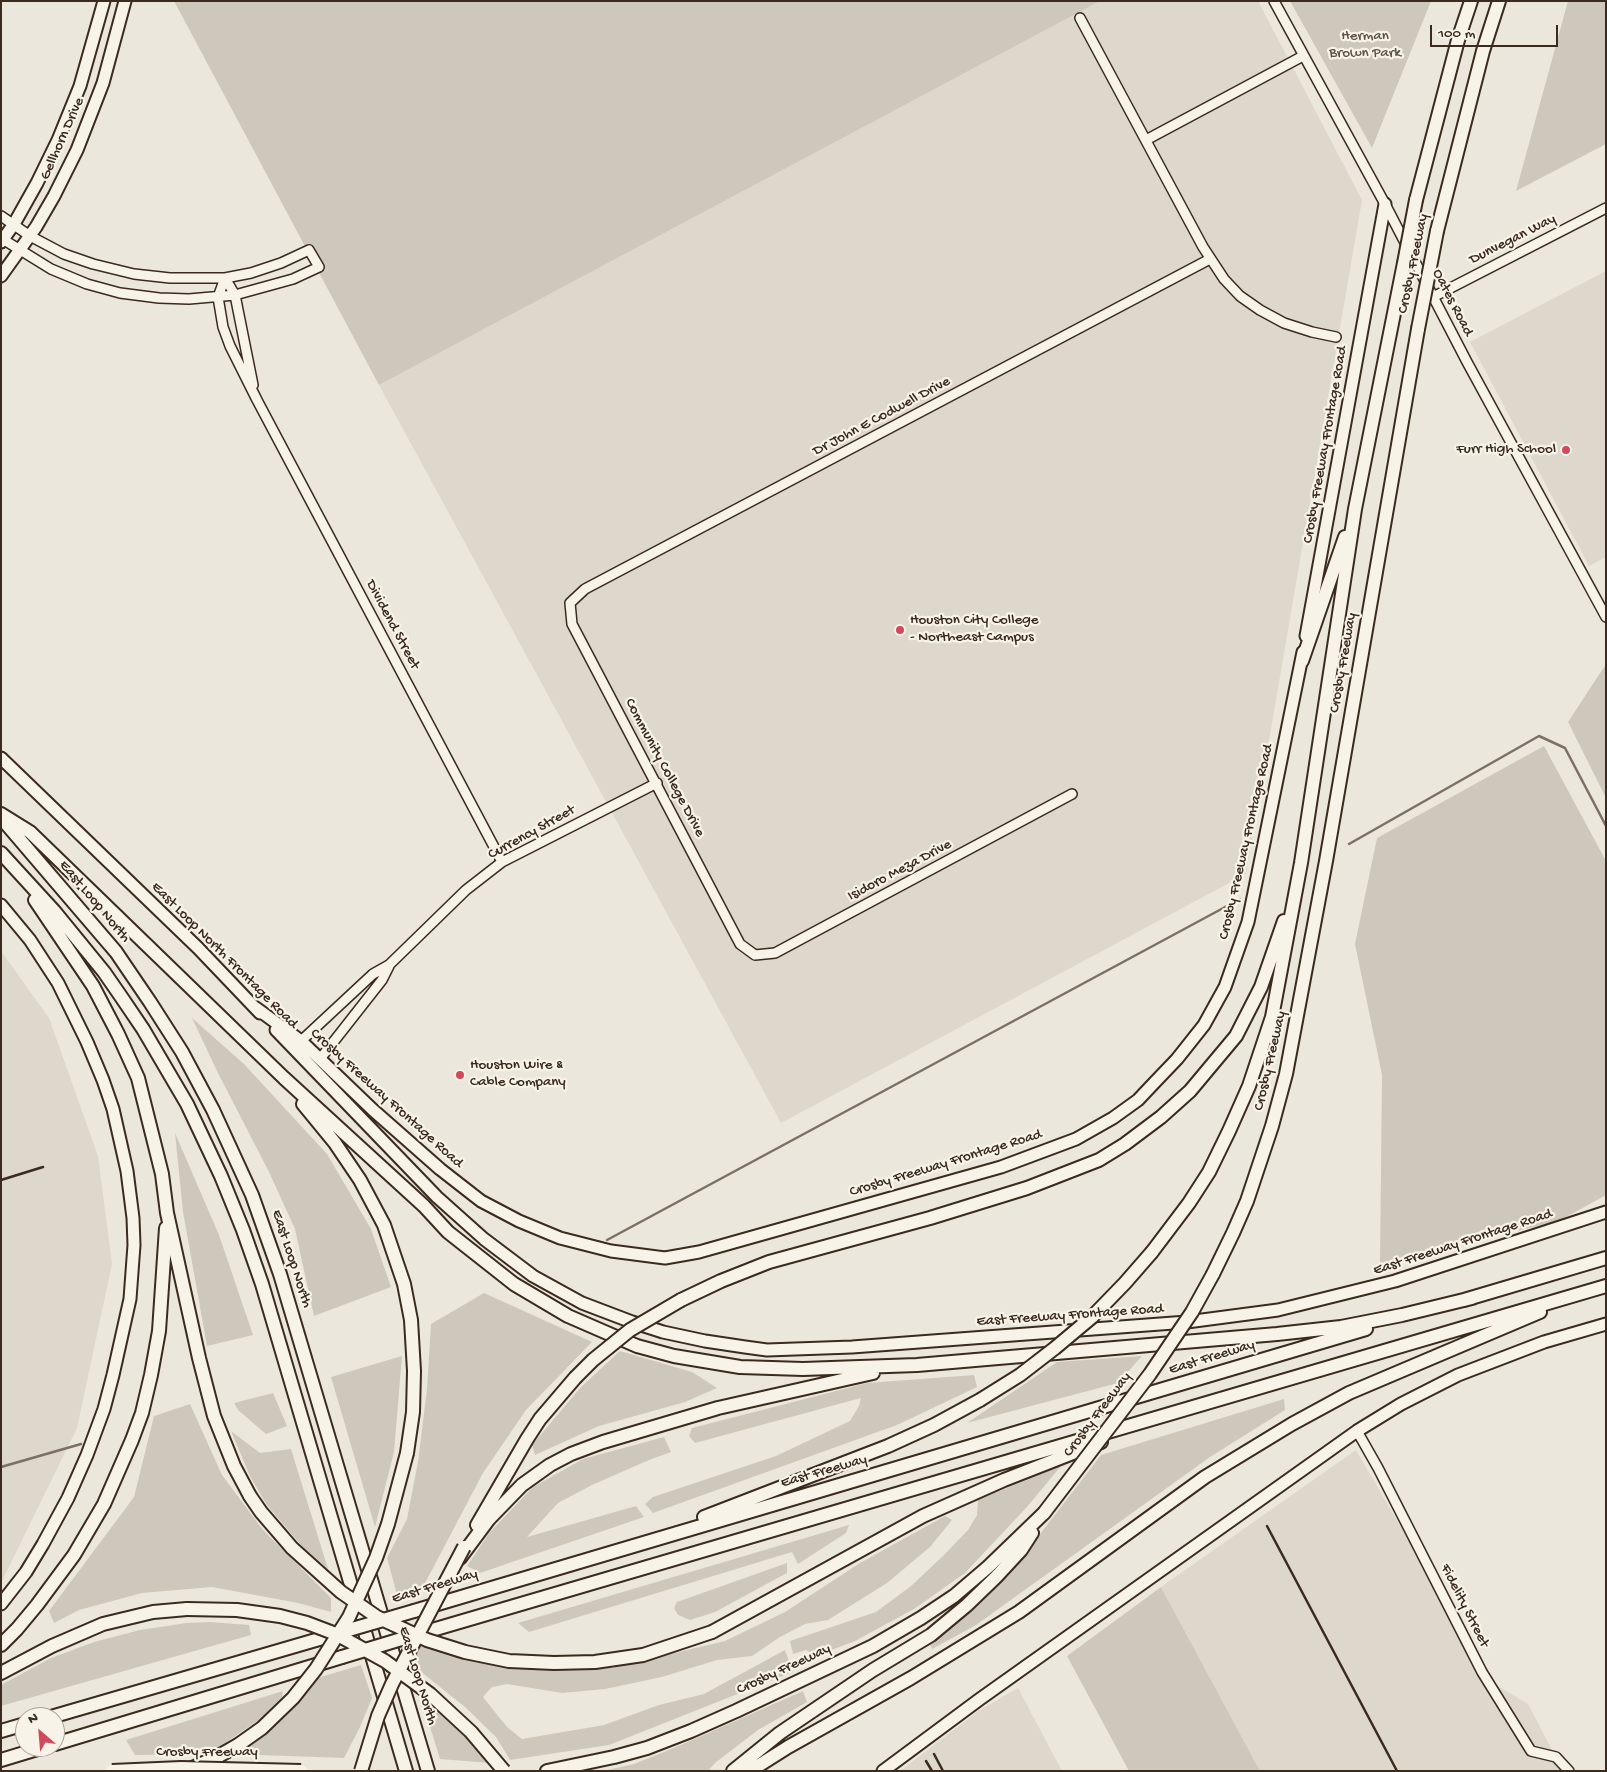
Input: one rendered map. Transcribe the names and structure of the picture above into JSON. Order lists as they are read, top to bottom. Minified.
{"streets":{"highway":["Crosby Freeway","East Loop North","East Freeway"],"main road":["Gellhorn Drive","Crosby Freeway Frontage Road","East Loop North Frontage Road","East Freeway Frontage Road"],"street":["Dunvegan Way","Oates Road","Dr John E Codwell Drive","Dividend Street","Community College Drive","Currency Street","Isidoro Meza Drive","Fidelity Street"]},"crossings":[["Dunvegan Way","Oates Road"],["Crosby Freeway","East Freeway"],["Oates Road","Crosby Freeway Frontage Road"],["Dr John E Codwell Drive","Community College Drive"],["Crosby Freeway Frontage Road","Currency Street"],["Crosby Freeway Frontage Road","East Loop North Frontage Road"],["Dividend Street","Currency Street"],["Community College Drive","Currency Street"],["Community College Drive","Isidoro Meza Drive"],["East Loop North Frontage Road","East Freeway Frontage Road"]],"parks":["Herman Brown Park"],"places":["Furr High School","Houston City College - Northeast Campus","Houston Wire & Cable Company"],"scale_bar":"100 m","north":"top left"}
